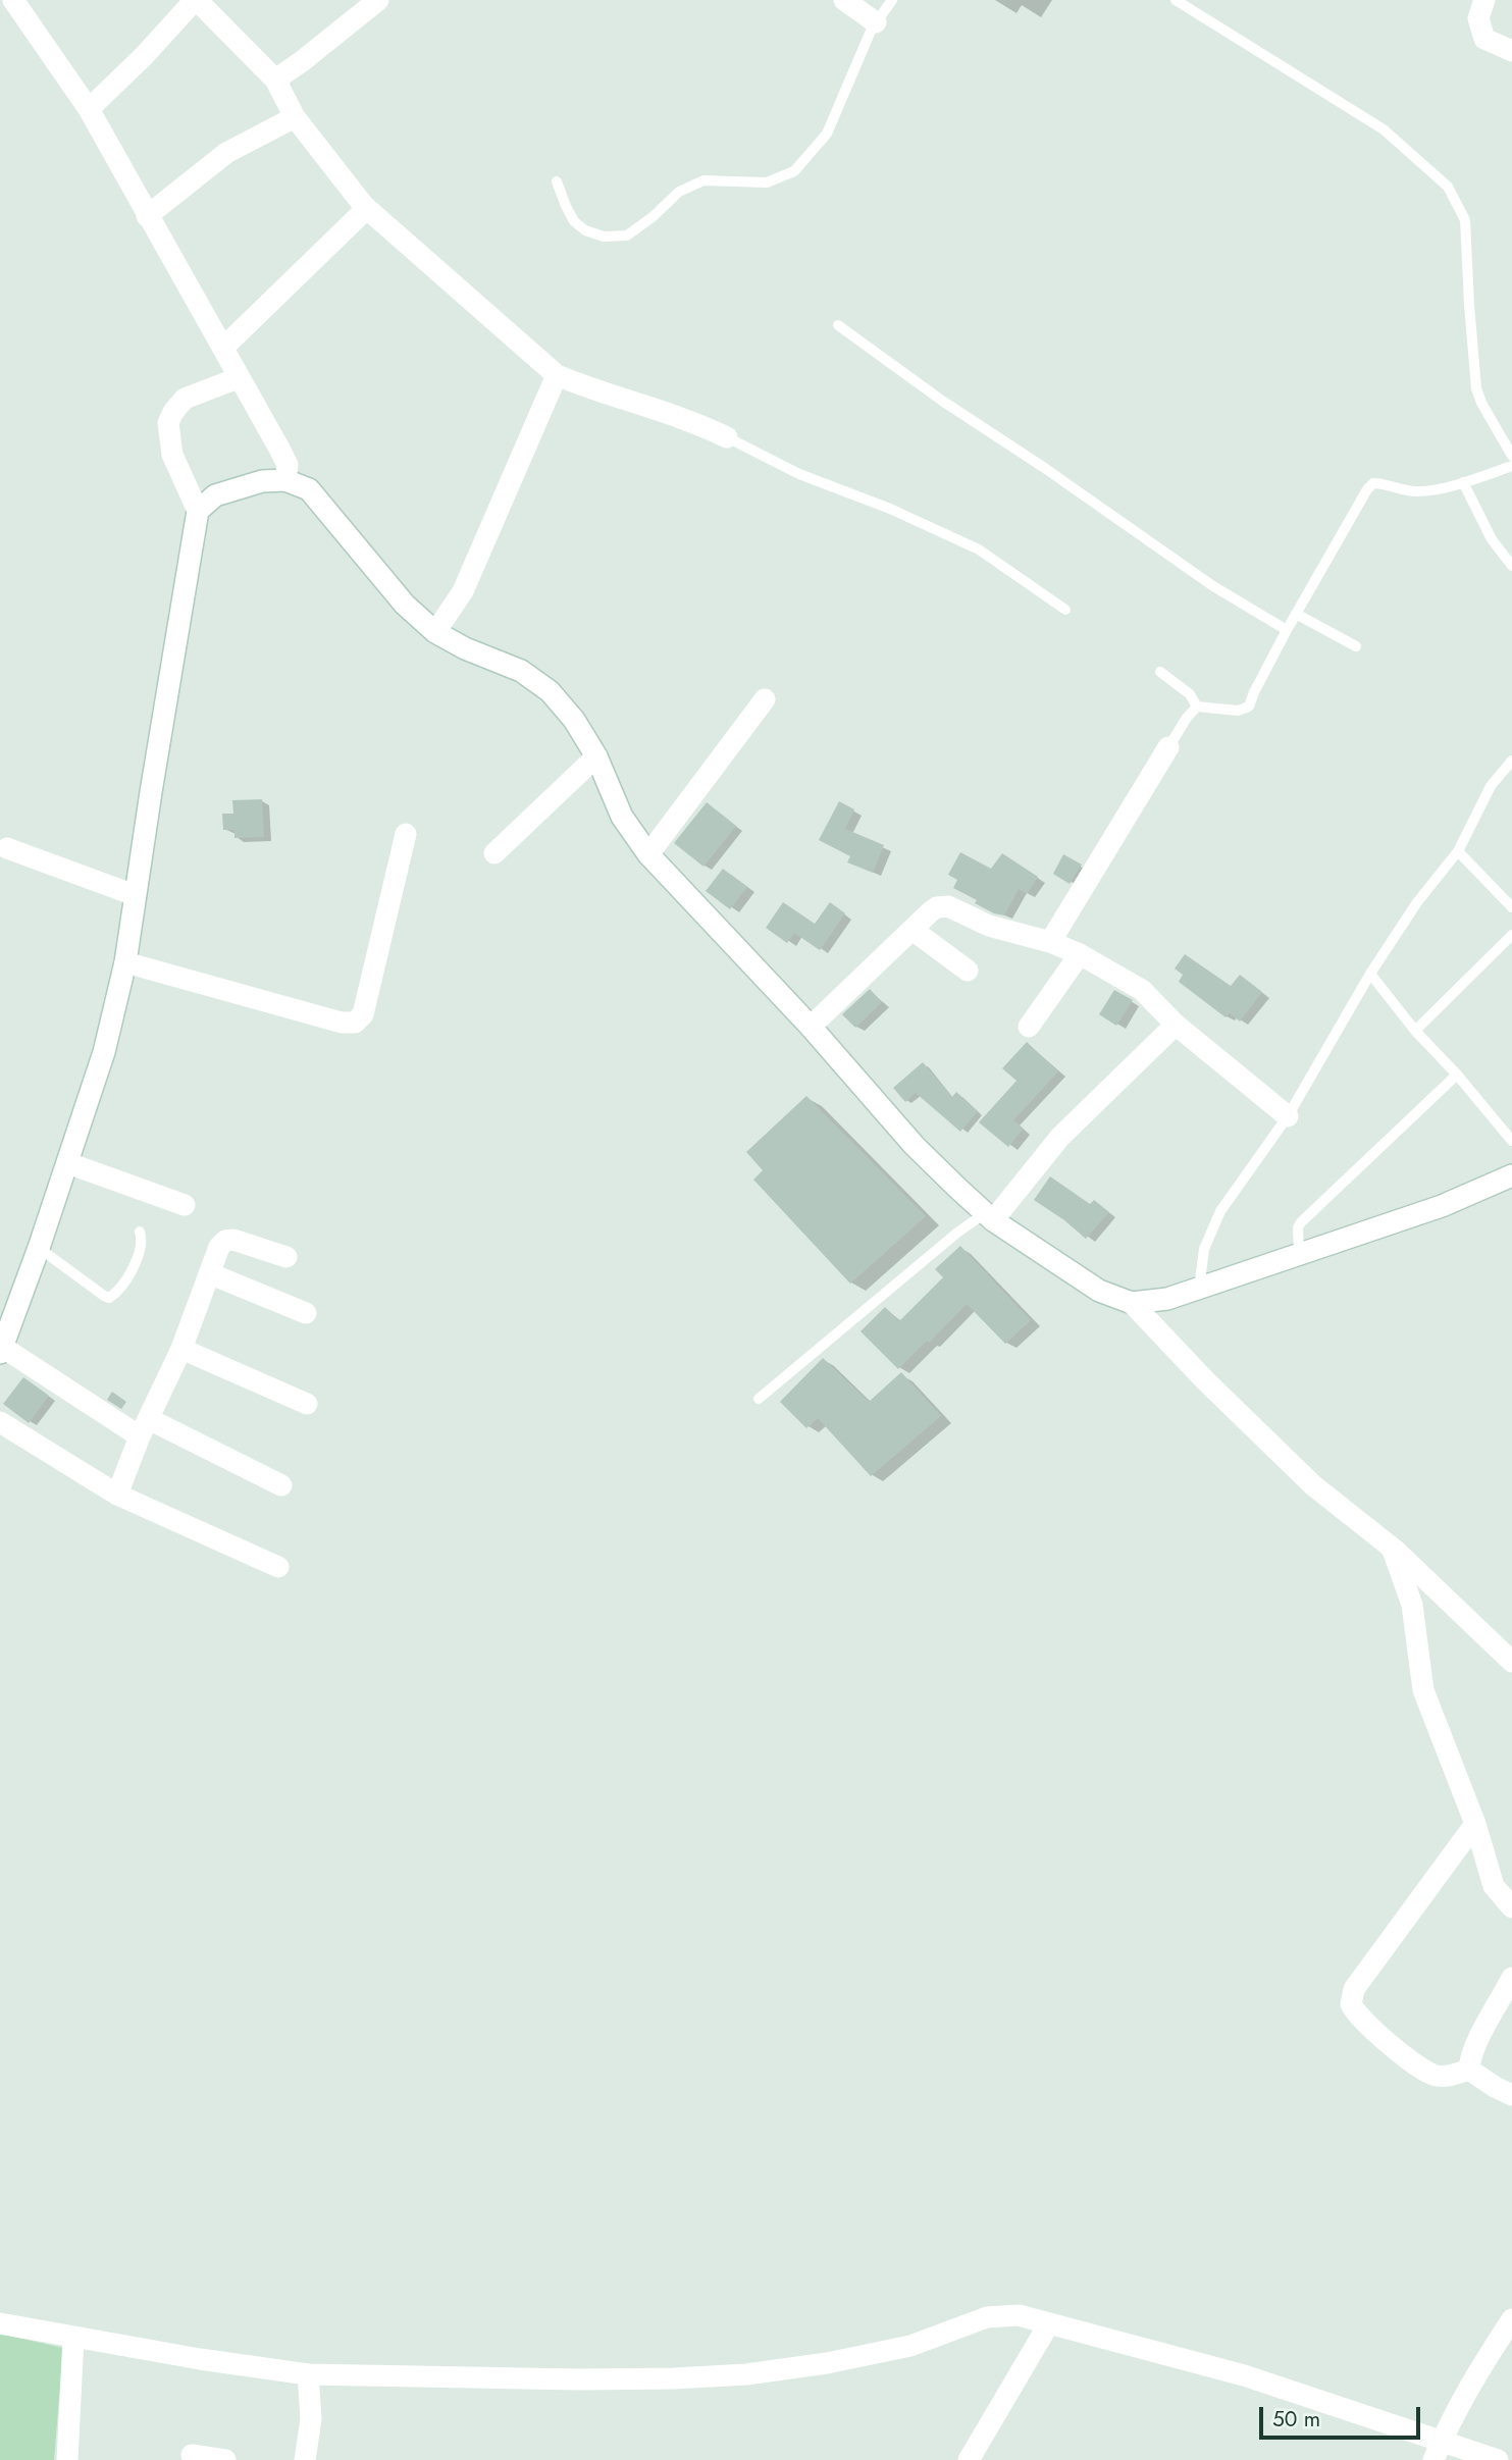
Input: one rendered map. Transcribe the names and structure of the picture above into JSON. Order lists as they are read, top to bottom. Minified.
{"scale_bar":"50 m"}
